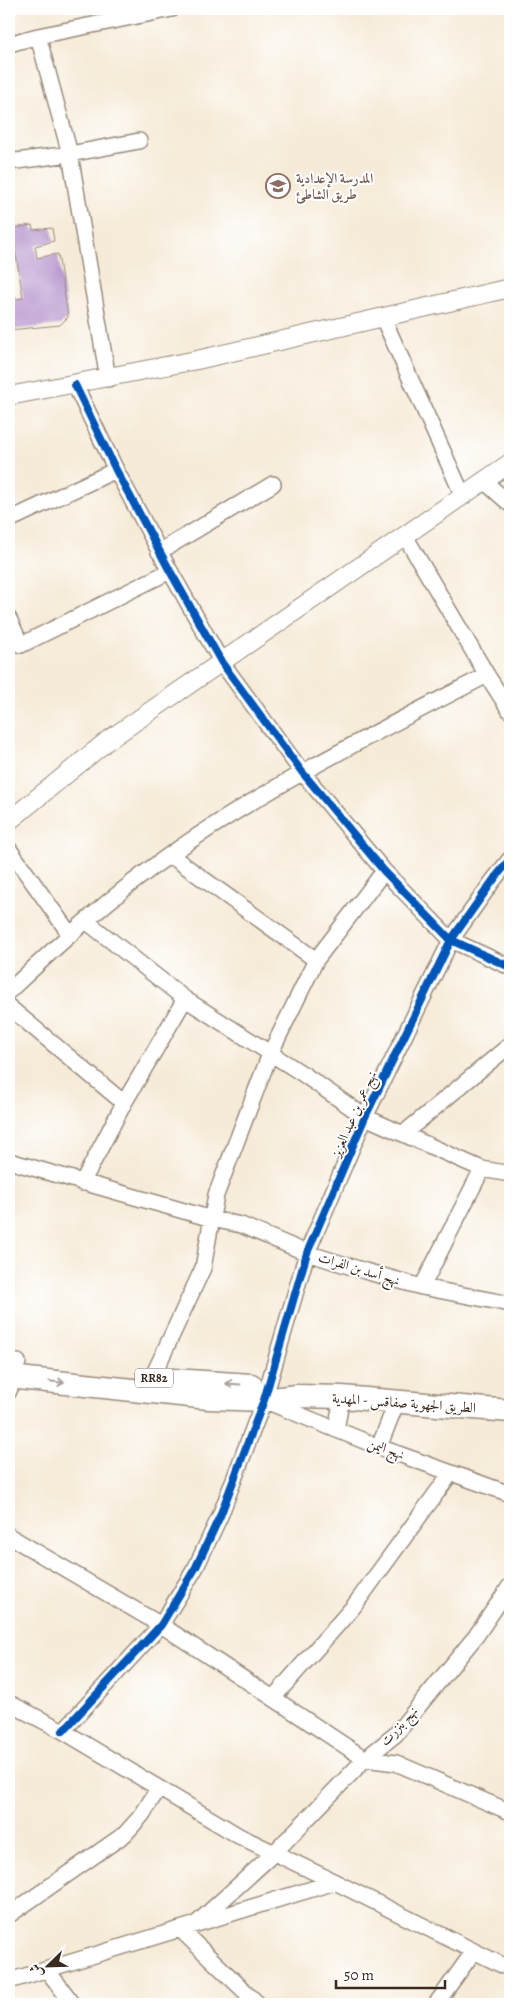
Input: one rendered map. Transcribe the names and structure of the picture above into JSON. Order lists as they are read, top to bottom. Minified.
{"streets":{"main road":["RR82","الطريق الجهوية صفاقس - المهدية"],"street":["نهج عمر بن عبد العزيز","نهج أسد بن الفرات","نهج اليمن","نهج بنزرت"]},"crossings":[["نهج عمر بن عبد العزيز","نهج أسد بن الفرات"],["نهج عمر بن عبد العزيز","الطريق الجهوية صفاقس - المهدية"],["نهج عمر بن عبد العزيز","نهج اليمن"],["الطريق الجهوية صفاقس - المهدية","نهج اليمن"]],"places":{"school or university":["المدرسة الإعدادية طريق الشاطئ"]},"scale_bar":"50 m","north":"bottom left"}
